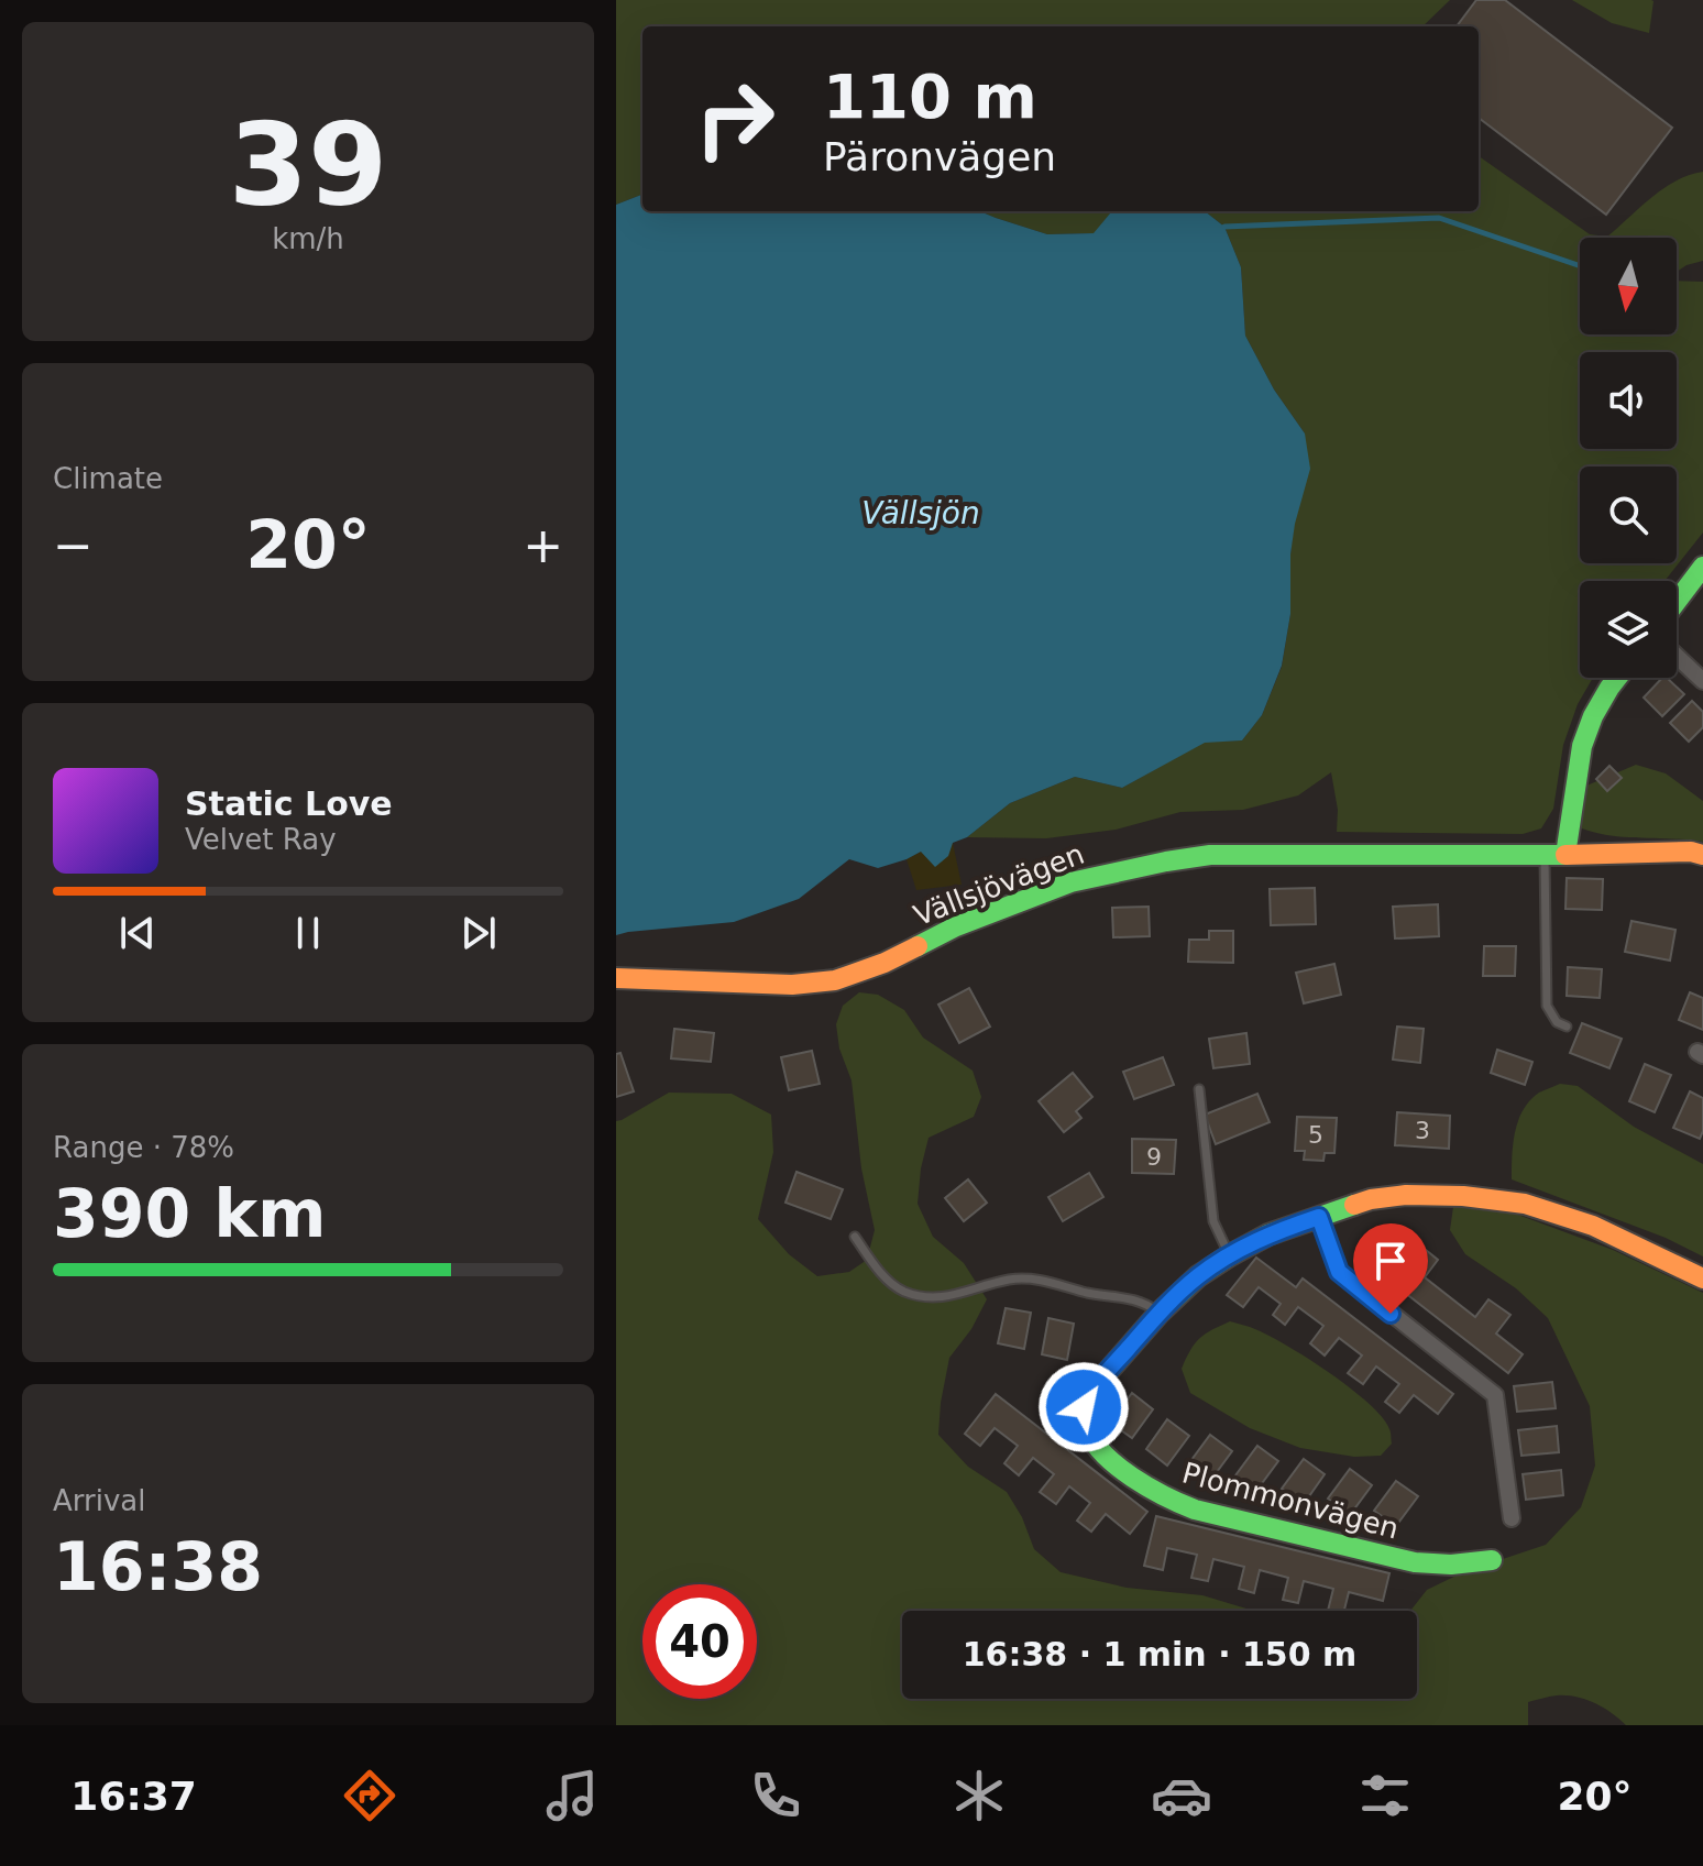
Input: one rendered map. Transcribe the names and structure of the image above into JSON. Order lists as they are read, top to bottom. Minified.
{"streets":{"street":["Vällsjövägen","Plommonvägen"]},"water":["Vällsjön"],"house_numbers":["3","5","9"],"north":"bottom","page":{"tile":[["39","km/h"],"Climate",["Range · 78%","390 km"],["Arrival","16:38"]],"turn":["110 m","Päronvägen"],"heat":["−","20°","+"],"song":["Static Love","Velvet Ray"],"limit":"40","trip":"16:38 · 1 min · 150 m","tabs":["16:37","20°"]}}
